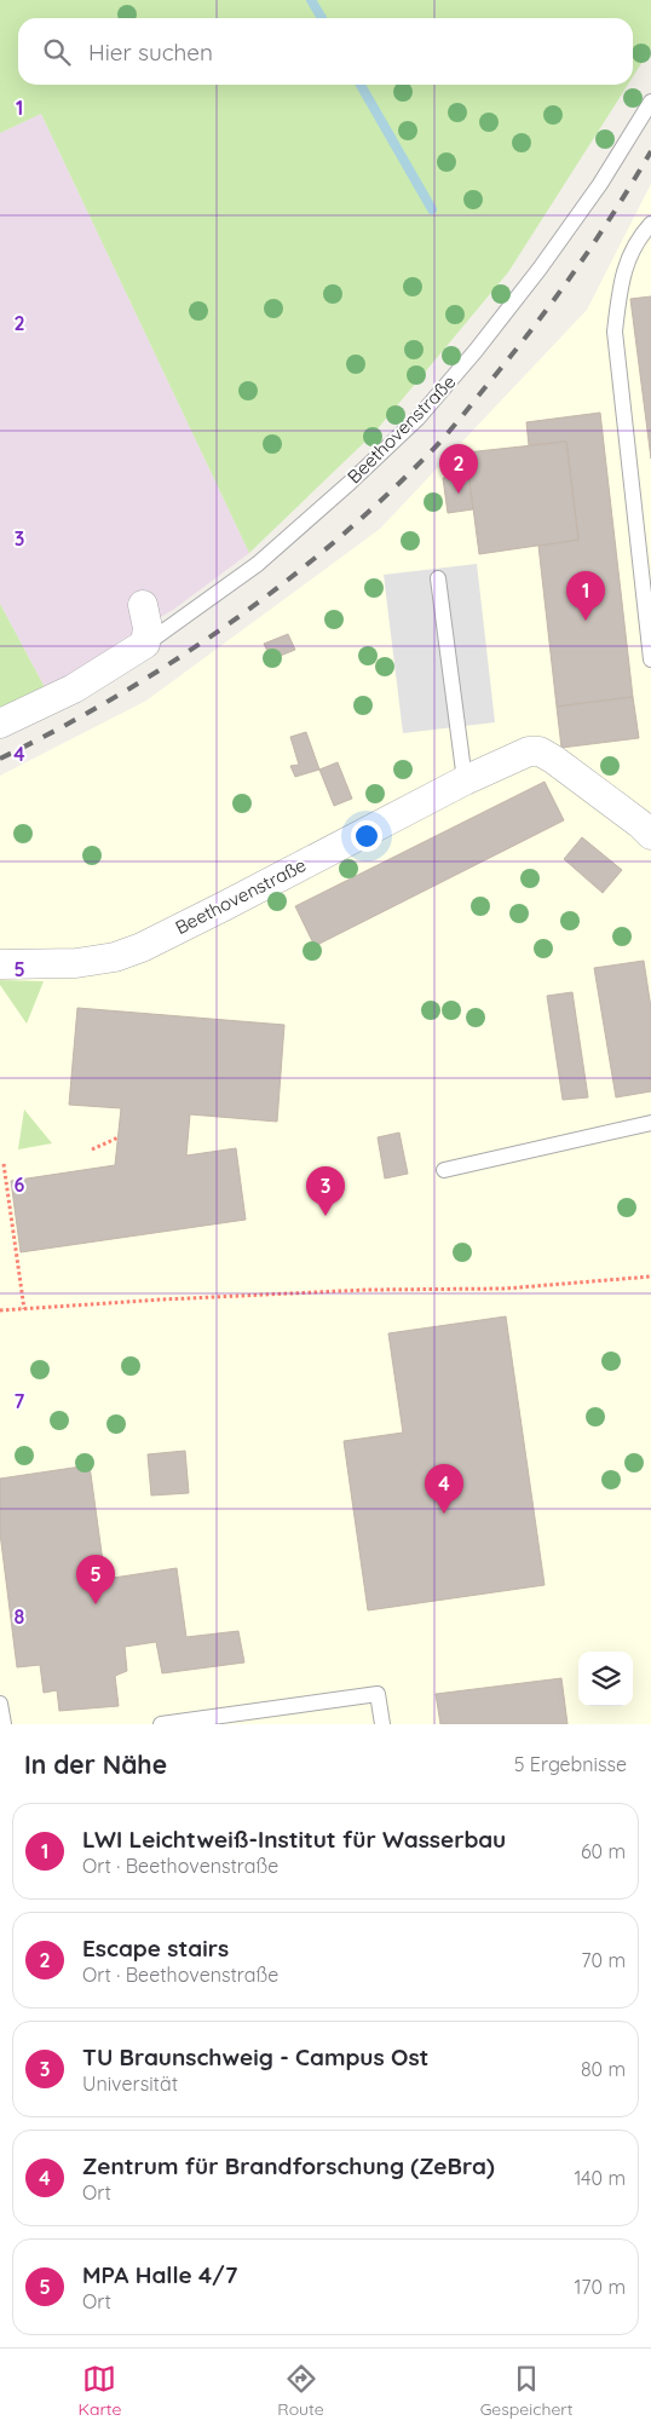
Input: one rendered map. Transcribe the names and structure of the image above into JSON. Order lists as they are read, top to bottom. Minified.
{"streets":{"street":["Beethovenstraße"]},"page":{"search":"Hier suchen","pins":["2","1","3","4","5"],"heading":["In der Nähe","5 Ergebnisse"],"list":[{"mark":"1","name":"LWI Leichtweiß-Institut für Wasserbau","note":"Ort · Beethovenstraße","value":"60 m"},{"mark":"2","name":"Escape stairs","note":"Ort · Beethovenstraße","value":"70 m"},{"mark":"3","name":"TU Braunschweig - Campus Ost","note":"Universität","value":"80 m"},{"mark":"4","name":"Zentrum für Brandforschung (ZeBra)","note":"Ort","value":"140 m"},{"mark":"5","name":"MPA Halle 4/7","note":"Ort","value":"170 m"}],"nav":["Karte","Route","Gespeichert"]},"grid":{"rows":["1","2","3","4","5","6","7","8"]}}
